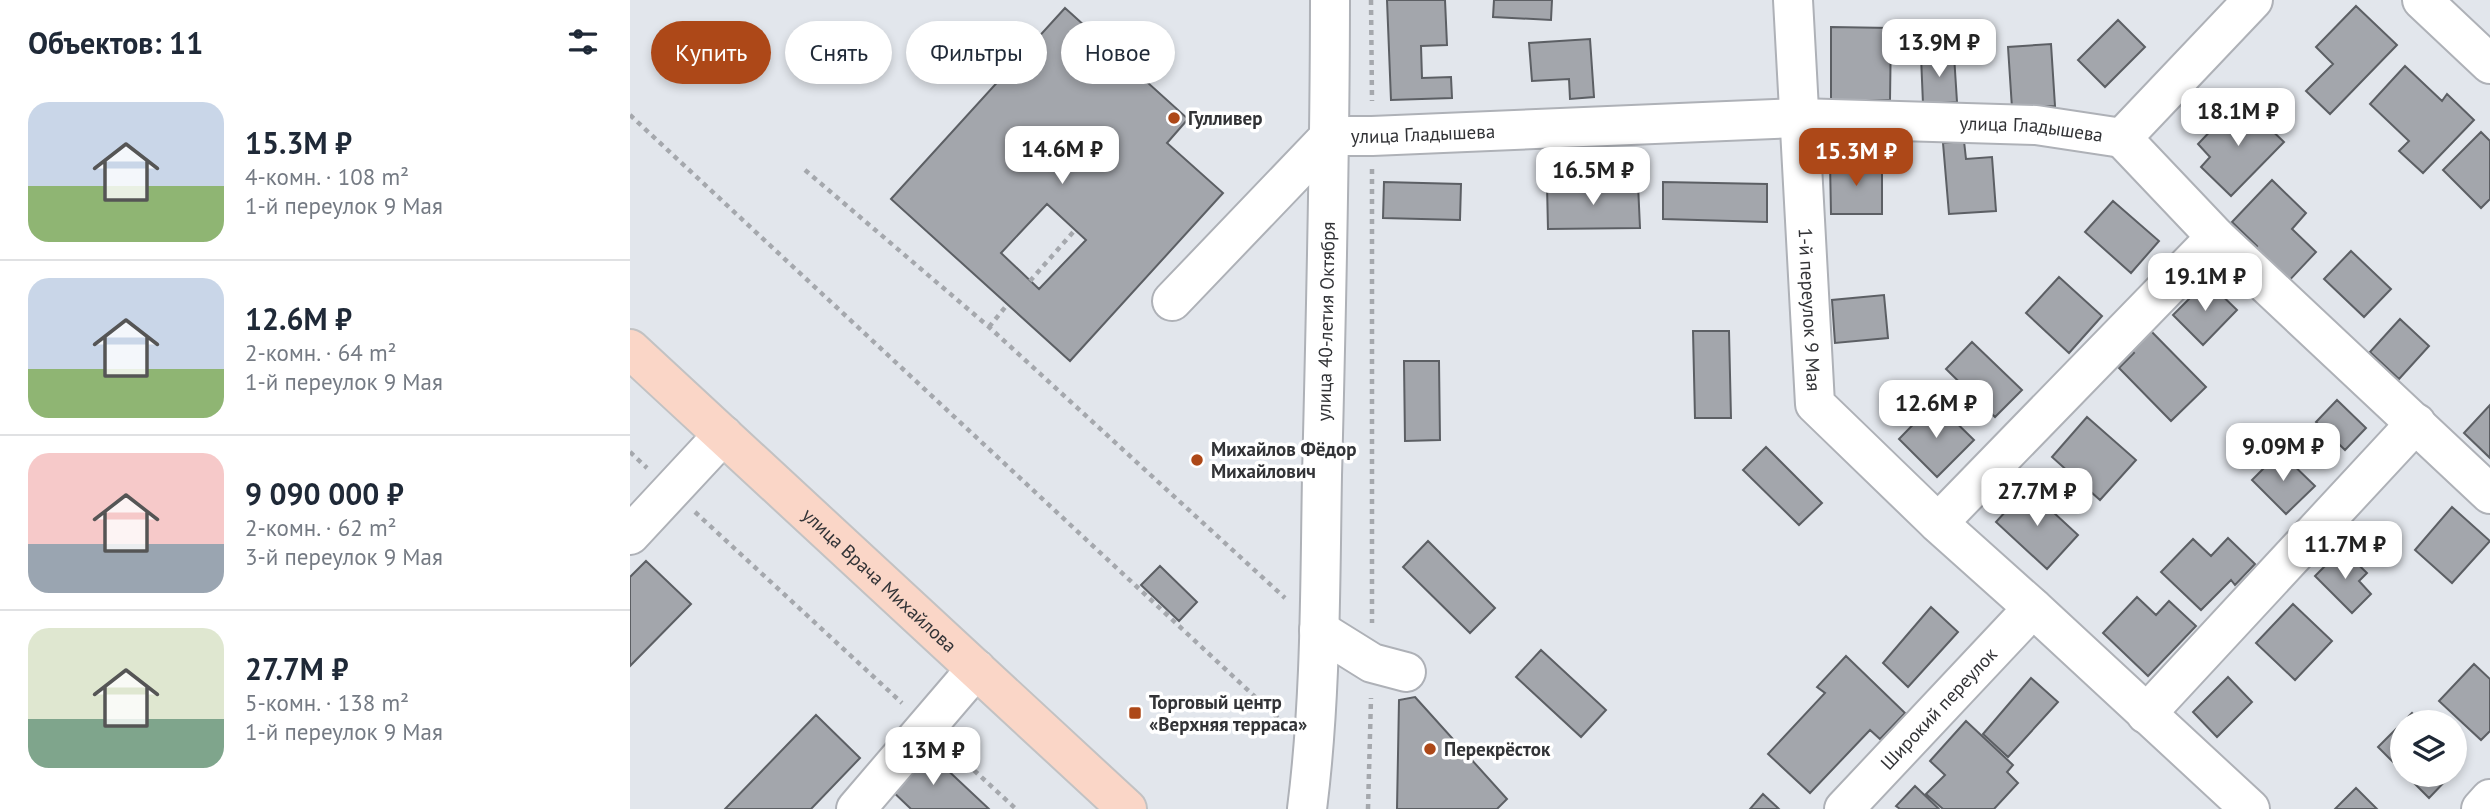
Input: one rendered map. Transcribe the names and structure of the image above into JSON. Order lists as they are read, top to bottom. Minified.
{"streets":{"main road":["улица Врача Михайлова"],"street":["улица Гладышева","1-й переулок 9 Мая","улица 40-летия Октября","Широкий переулок"]},"crossings":[["улица Гладышева","1-й переулок 9 Мая"],["улица Гладышева","улица 40-летия Октября"],["1-й переулок 9 Мая","Широкий переулок"]],"places":{"other":["Гулливер","Михайлов Фёдор Михайлович","Перекрёсток"],"transit":["Торговый центр «Верхняя терраса»"]},"page":{"heading":"Объектов: 11","price":["13.9M ₽","18.1M ₽","14.6M ₽","15.3M ₽","16.5M ₽","19.1M ₽","12.6M ₽","9.09M ₽","27.7M ₽","11.7M ₽","13M ₽"],"chip":["Купить","Снять","Фильтры","Новое"],"list":[{"name":"15.3M ₽","note":"4-комн. · 108 m² · 1-й переулок 9 Мая"},{"name":"12.6M ₽","note":"2-комн. · 64 m² · 1-й переулок 9 Мая"},{"name":"9 090 000 ₽","note":"2-комн. · 62 m² · 3-й переулок 9 Мая"},{"name":"27.7M ₽","note":"5-комн. · 138 m² · 1-й переулок 9 Мая"}]}}
